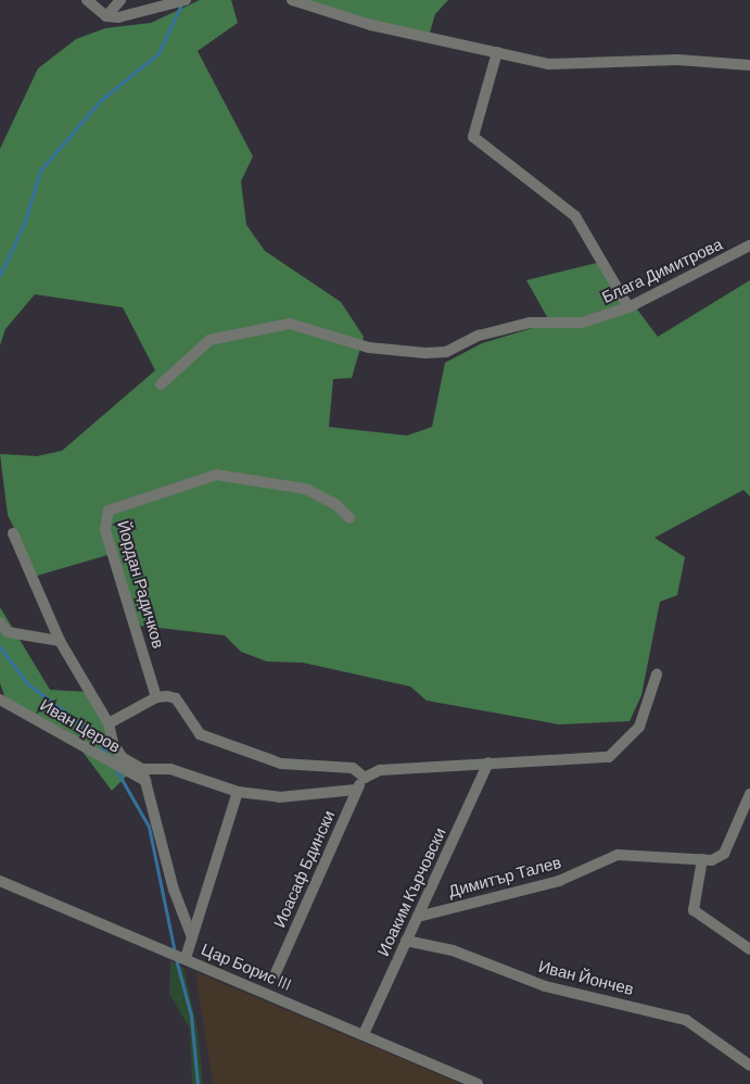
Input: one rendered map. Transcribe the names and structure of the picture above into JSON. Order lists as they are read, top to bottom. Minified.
{"streets":{"street":["Блага Димитрова","Йордан Радичков","Иван Церов","Иоасаф Бдински","Димитър Талев","Иоаким Кърчовски","Цар Борис III","Иван Йончев"]},"crossings":[["Димитър Талев","Иоаким Кърчовски"],["Иоаким Кърчовски","Цар Борис III"],["Иоаким Кърчовски","Иван Йончев"]]}
